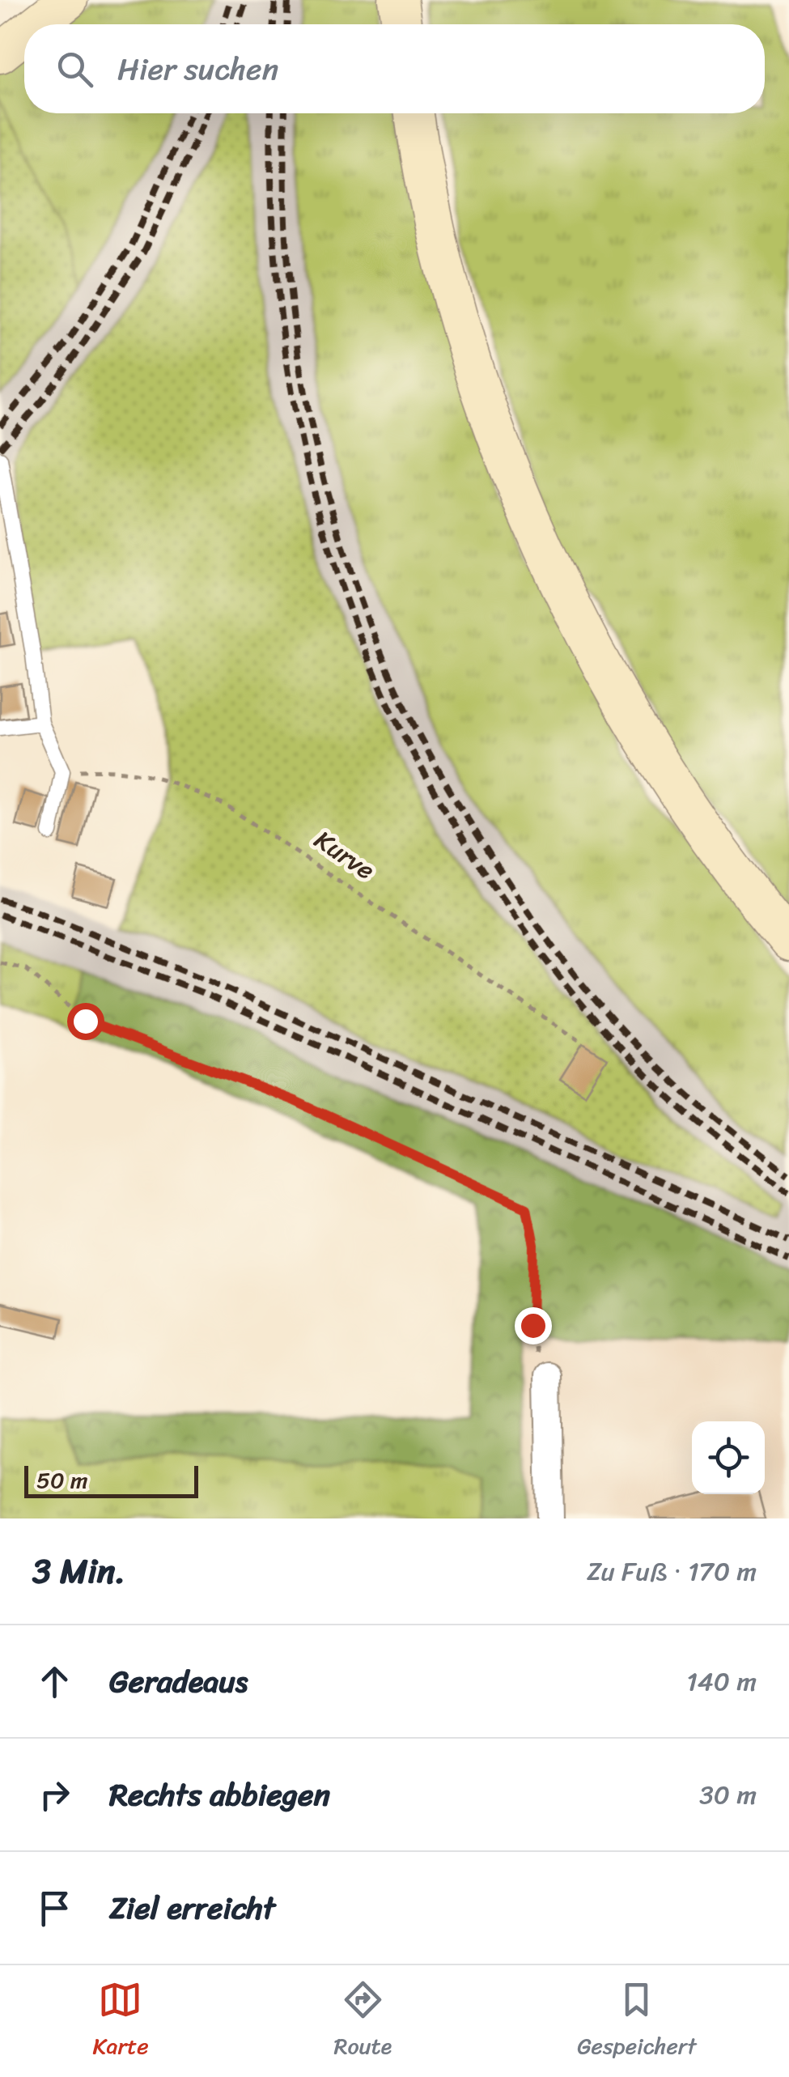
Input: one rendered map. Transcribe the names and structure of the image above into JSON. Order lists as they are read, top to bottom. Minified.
{"streets":{"path":["Kurve"]},"scale_bar":"50 m","page":{"search":"Hier suchen","scale":"50 m","heading":["3 Min.","Zu Fuß · 170 m"],"list":[["Geradeaus","140 m"],["Rechts abbiegen","30 m"],"Ziel erreicht"],"nav":["Karte","Route","Gespeichert"]}}
